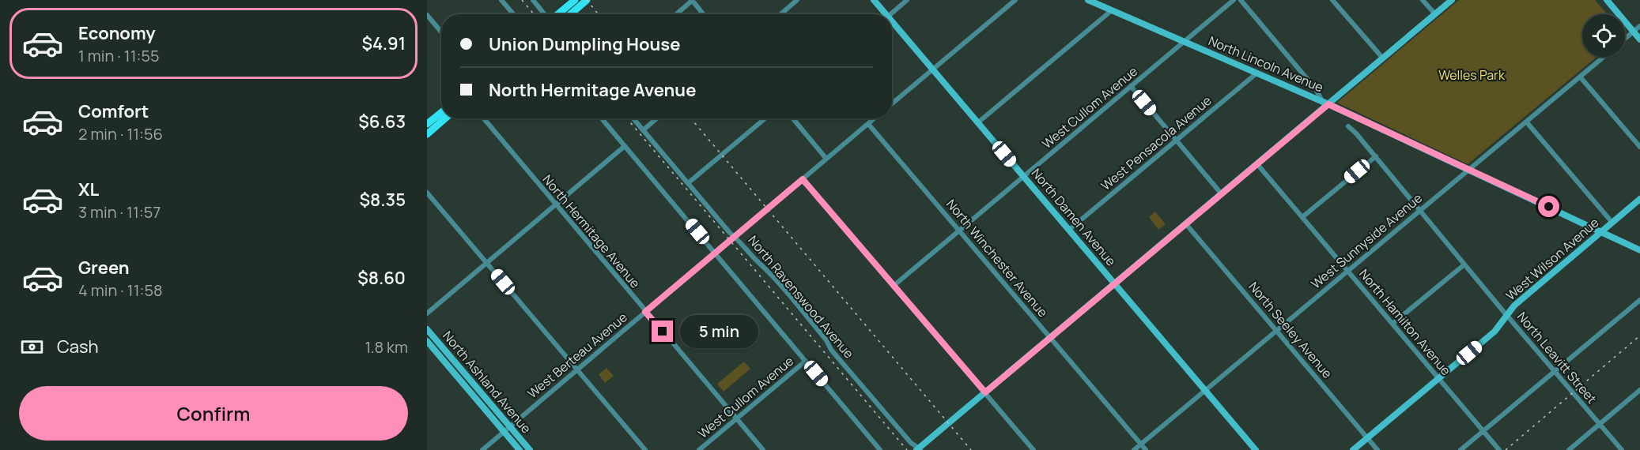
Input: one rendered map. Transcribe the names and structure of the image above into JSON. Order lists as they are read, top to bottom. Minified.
{"streets":{"main road":["North Lincoln Avenue","North Damen Avenue","West Wilson Avenue","North Ashland Avenue"],"street":["West Cullom Avenue","West Pensacola Avenue","North Hermitage Avenue","West Sunnyside Avenue","North Winchester Avenue","North Ravenswood Avenue","North Hamilton Avenue","North Seeley Avenue","West Berteau Avenue","North Leavitt Street"]},"crossings":[["North Lincoln Avenue","West Cullom Avenue"],["North Lincoln Avenue","West Pensacola Avenue"],["North Lincoln Avenue","West Sunnyside Avenue"],["North Lincoln Avenue","West Wilson Avenue"],["West Cullom Avenue","North Damen Avenue"],["West Cullom Avenue","North Hermitage Avenue"],["West Cullom Avenue","North Winchester Avenue"],["West Pensacola Avenue","North Damen Avenue"],["North Damen Avenue","West Sunnyside Avenue"],["North Hermitage Avenue","West Berteau Avenue"],["West Sunnyside Avenue","North Winchester Avenue"],["West Sunnyside Avenue","North Hamilton Avenue"],["West Sunnyside Avenue","North Seeley Avenue"],["West Sunnyside Avenue","North Leavitt Street"],["North Winchester Avenue","West Berteau Avenue"],["West Wilson Avenue","North Hamilton Avenue"],["West Wilson Avenue","North Seeley Avenue"],["West Wilson Avenue","North Leavitt Street"],["North Ravenswood Avenue","West Berteau Avenue"],["West Berteau Avenue","North Ashland Avenue"]],"parks":["Welles Park"],"page":{"list":[{"name":"Economy","note":"1 min · 11:55","value":"$4.91"},{"name":"Comfort","note":"2 min · 11:56","value":"$6.63"},{"name":"XL","note":"3 min · 11:57","value":"$8.35"},{"name":"Green","note":"4 min · 11:58","value":"$8.60"}],"banner":["Union Dumpling House","North Hermitage Avenue"],"bubble":"5 min","pay":["Cash","1.8 km"],"buttons":"Confirm"}}
